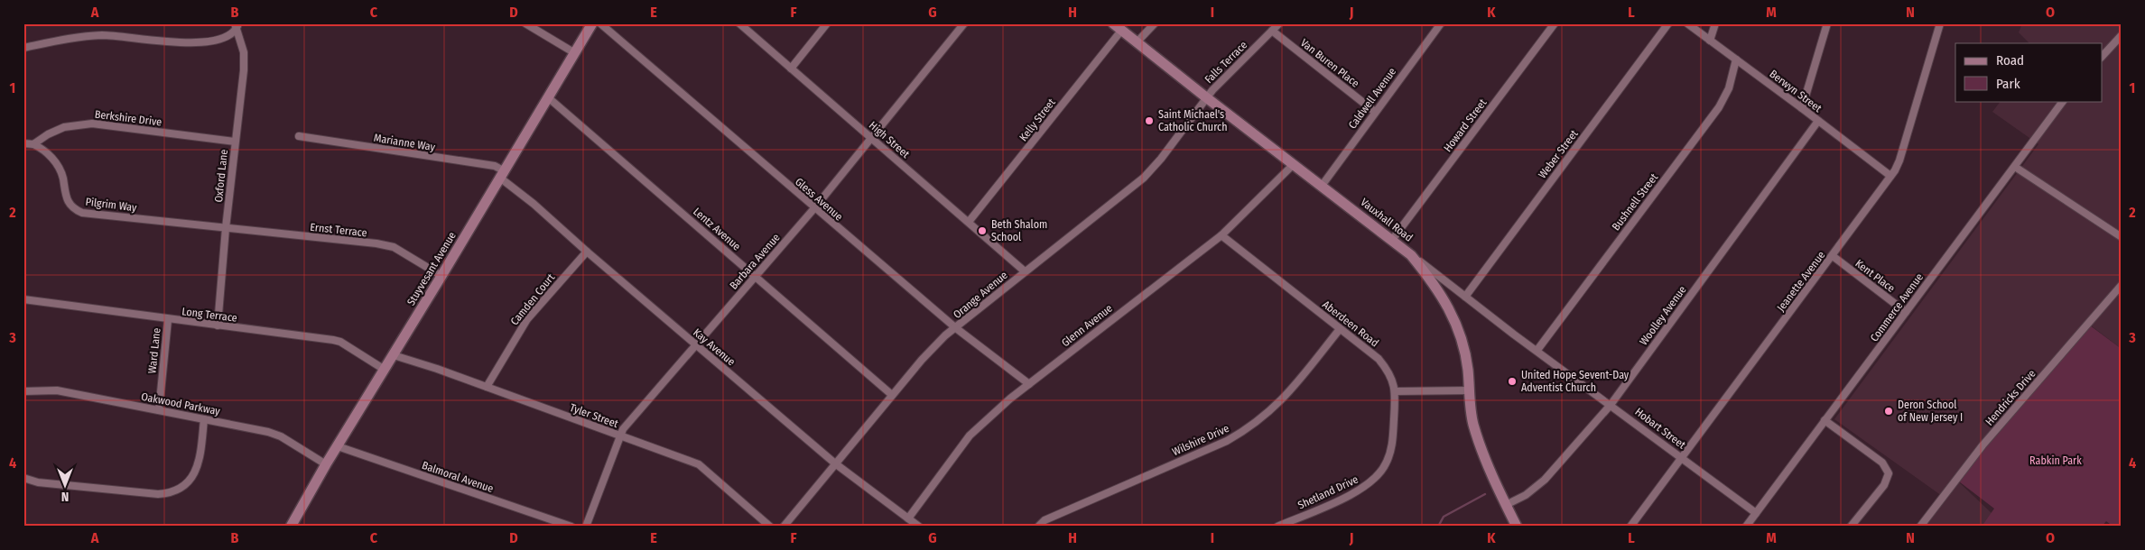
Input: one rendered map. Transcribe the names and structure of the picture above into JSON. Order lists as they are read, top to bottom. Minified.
{"streets":{"street":["Falls Terrace","Van Buren Place","Berwyn Street","Caldwell Avenue","Berkshire Drive","Kelly Street","Howard Street","High Street","Marianne Way","Weber Street","Oxford Lane","Gless Avenue","Bushnell Street","Pilgrim Way","Vauxhall Road","Lentz Avenue","Ernst Terrace","Barbara Avenue","Stuyvesant Avenue","Kent Place","Jeanette Avenue","Orange Avenue","Camden Court","Commerce Avenue","Long Terrace","Woolley Avenue","Aberdeen Road","Glenn Avenue","Kay Avenue","Ward Lane","Hendricks Drive","Oakwood Parkway","Tyler Street","Hobart Street","Wilshire Drive","Balmoral Avenue","Shetland Drive"]},"crossings":[["Falls Terrace","Van Buren Place"],["Falls Terrace","Vauxhall Road"],["Falls Terrace","Orange Avenue"],["Van Buren Place","Caldwell Avenue"],["Berwyn Street","Bushnell Street"],["Berwyn Street","Jeanette Avenue"],["Berwyn Street","Woolley Avenue"],["Caldwell Avenue","Vauxhall Road"],["Berkshire Drive","Oxford Lane"],["Berkshire Drive","Pilgrim Way"],["Kelly Street","High Street"],["Kelly Street","Vauxhall Road"],["Howard Street","Vauxhall Road"],["High Street","Barbara Avenue"],["High Street","Orange Avenue"],["Marianne Way","Stuyvesant Avenue"],["Marianne Way","Kay Avenue"],["Weber Street","Hobart Street"],["Oxford Lane","Pilgrim Way"],["Oxford Lane","Ernst Terrace"],["Oxford Lane","Long Terrace"],["Gless Avenue","Barbara Avenue"],["Gless Avenue","Orange Avenue"],["Gless Avenue","Glenn Avenue"],["Bushnell Street","Hobart Street"],["Pilgrim Way","Ernst Terrace"],["Vauxhall Road","Orange Avenue"],["Vauxhall Road","Woolley Avenue"],["Vauxhall Road","Glenn Avenue"],["Vauxhall Road","Hobart Street"],["Lentz Avenue","Barbara Avenue"],["Lentz Avenue","Stuyvesant Avenue"],["Lentz Avenue","Orange Avenue"],["Ernst Terrace","Stuyvesant Avenue"],["Barbara Avenue","Kay Avenue"],["Barbara Avenue","Tyler Street"],["Stuyvesant Avenue","Long Terrace"],["Stuyvesant Avenue","Kay Avenue"],["Stuyvesant Avenue","Oakwood Parkway"],["Stuyvesant Avenue","Tyler Street"],["Stuyvesant Avenue","Balmoral Avenue"],["Kent Place","Jeanette Avenue"],["Kent Place","Commerce Avenue"],["Jeanette Avenue","Hobart Street"],["Orange Avenue","Kay Avenue"],["Camden Court","Kay Avenue"],["Camden Court","Tyler Street"],["Commerce Avenue","Hobart Street"],["Long Terrace","Ward Lane"],["Woolley Avenue","Hobart Street"],["Aberdeen Road","Glenn Avenue"],["Aberdeen Road","Wilshire Drive"],["Aberdeen Road","Shetland Drive"],["Glenn Avenue","Kay Avenue"],["Ward Lane","Oakwood Parkway"]],"parks":["Rabkin Park"],"places":["Saint Michael's Catholic Church","Beth Shalom School","United Hope Sevent-Day Adventist Church","Deron School of New Jersey I"],"legend":["Road","Park"],"north":"bottom","grid":{"columns":["A","B","C","D","E","F","G","H","I","J","K","L","M","N","O"],"rows":["1","2","3","4"]}}
